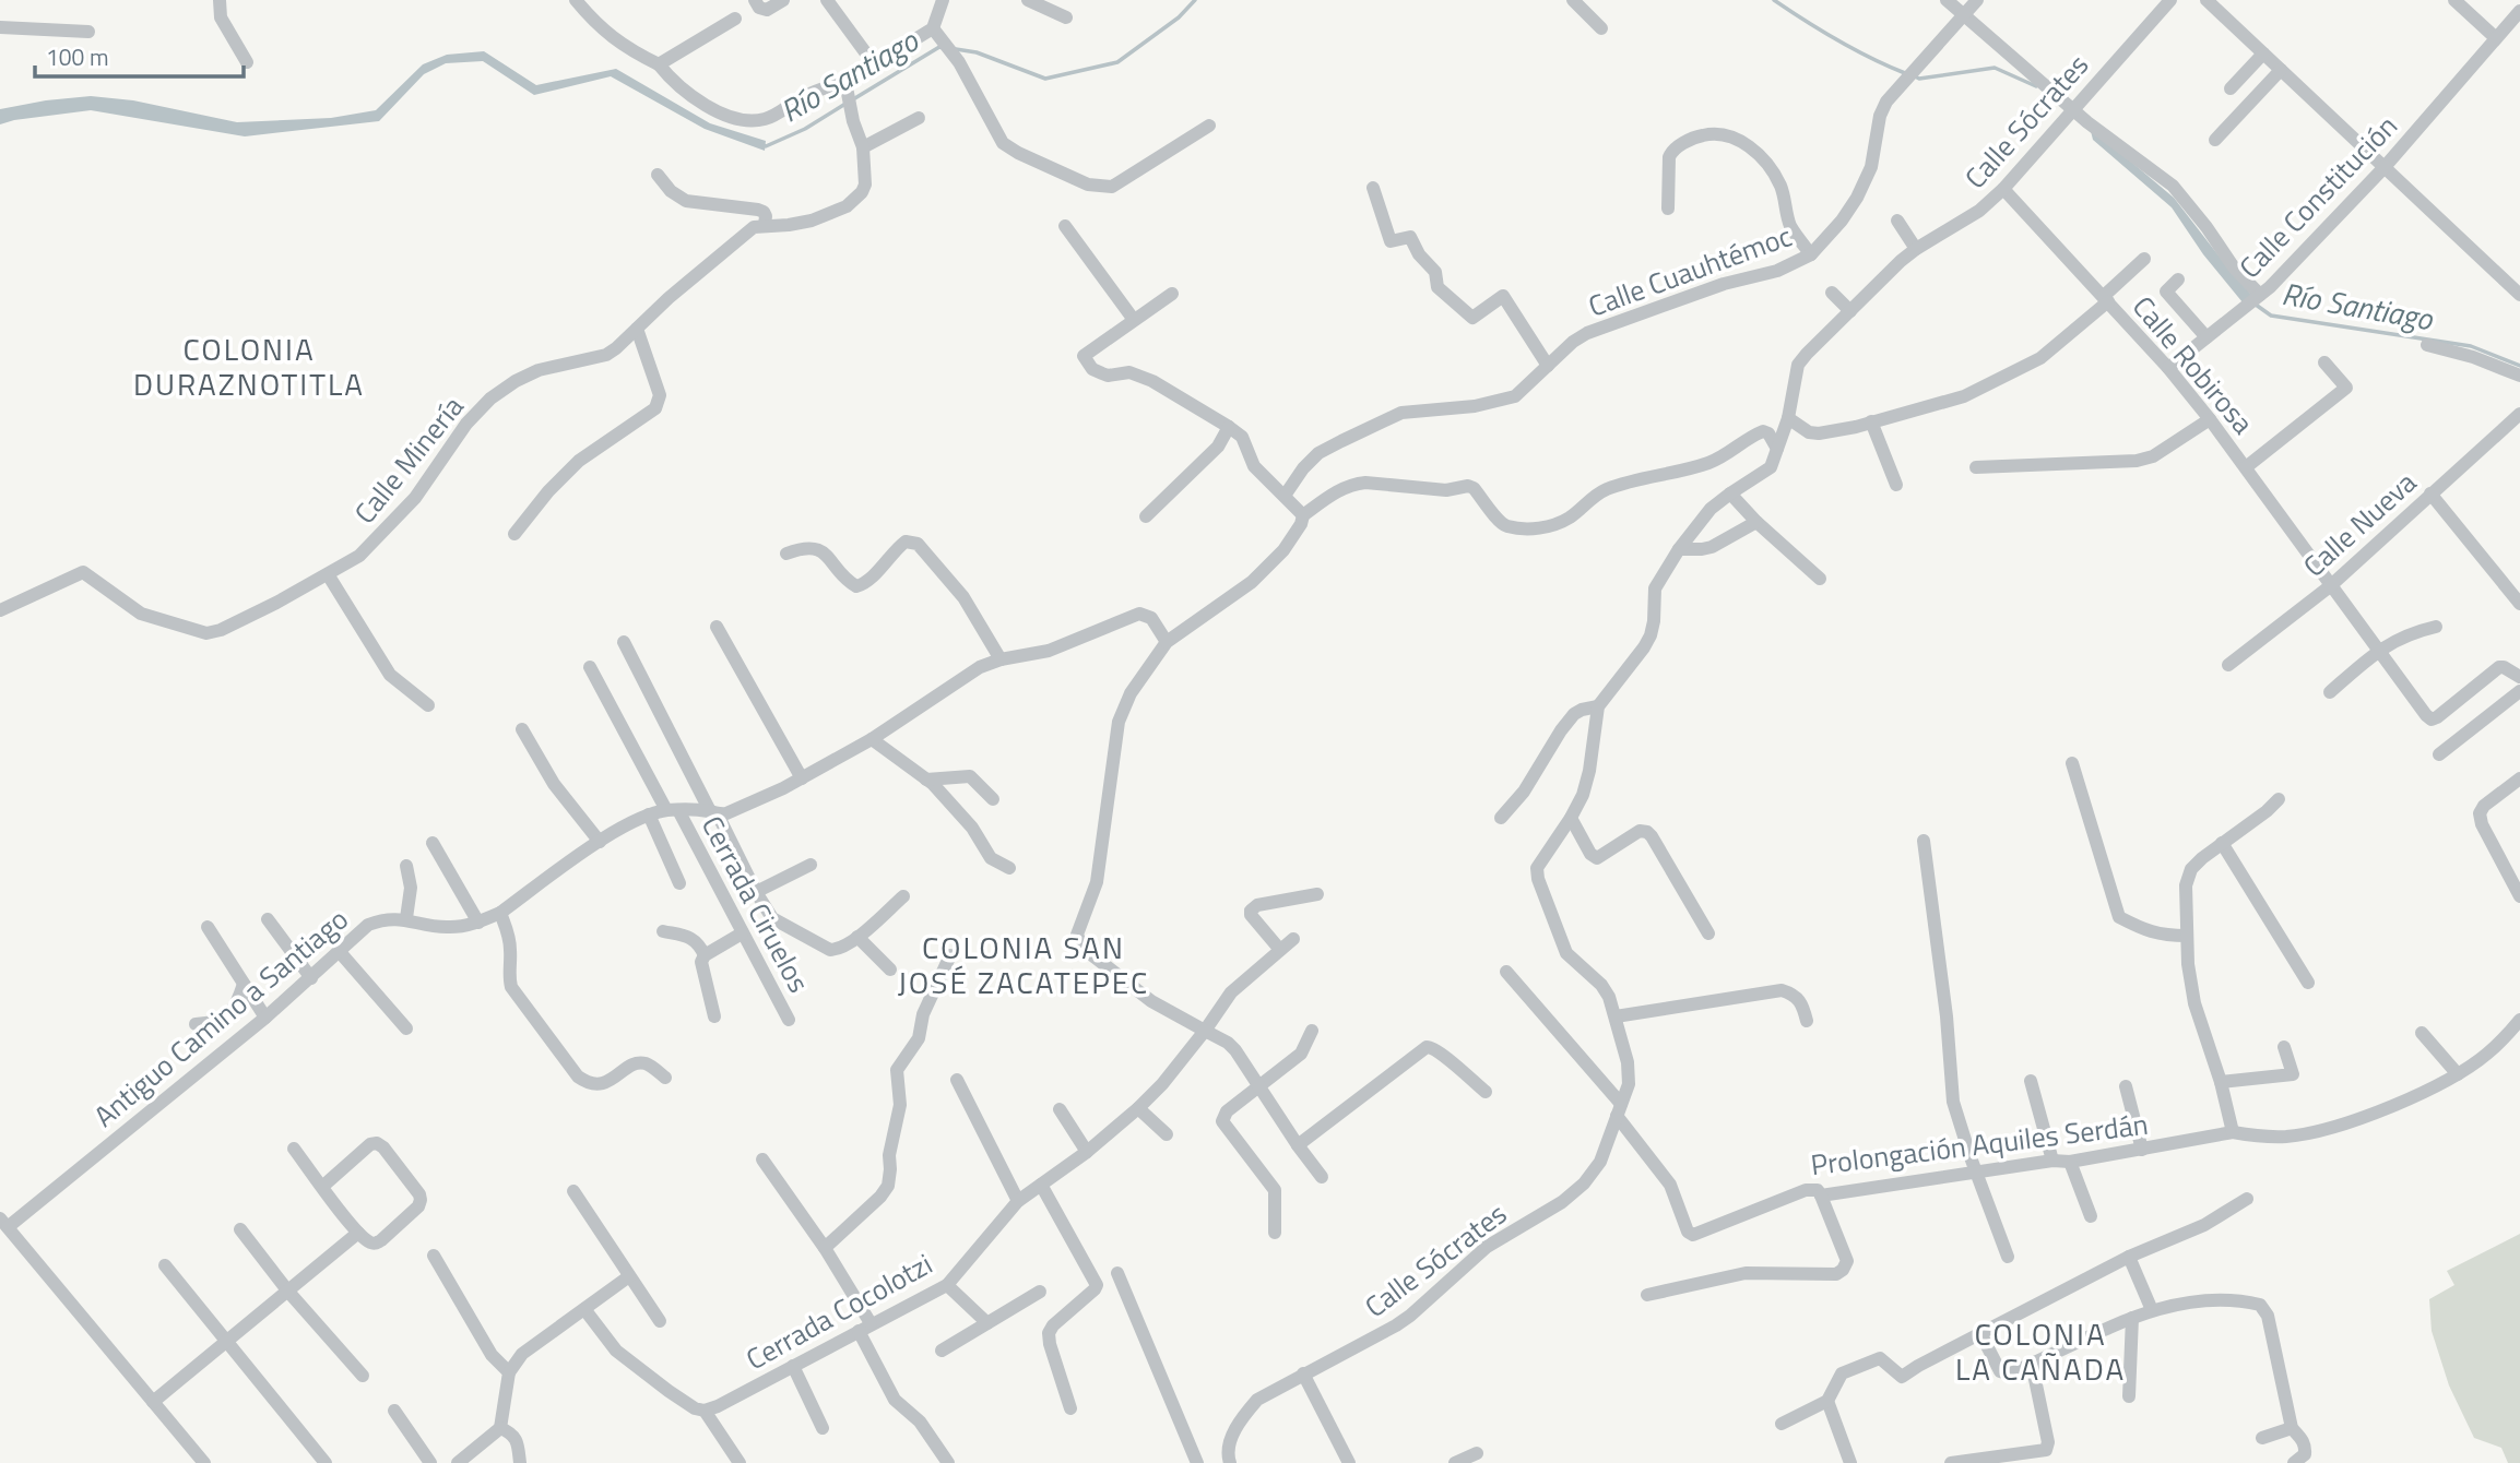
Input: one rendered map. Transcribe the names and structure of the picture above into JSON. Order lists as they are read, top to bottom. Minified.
{"streets":{"street":["Calle Sócrates","Calle Constitución","Calle Cuauhtémoc","Calle Robirosa","Calle Minería","Calle Nueva","Cerrada Ciruelos","Antiguo Camino a Santiago","Prolongación Aquiles Serdán","Cerrada Cocolotzi"]},"crossings":[["Calle Sócrates","Calle Robirosa"],["Calle Sócrates","Prolongación Aquiles Serdán"],["Calle Constitución","Calle Robirosa"],["Calle Robirosa","Calle Nueva"],["Cerrada Ciruelos","Antiguo Camino a Santiago"]],"districts":["COLONIA DURAZNOTITLA","COLONIA SAN JOSÉ ZACATEPEC","COLONIA LA CAÑADA"],"water":["Río Santiago"],"scale_bar":"100 m"}
